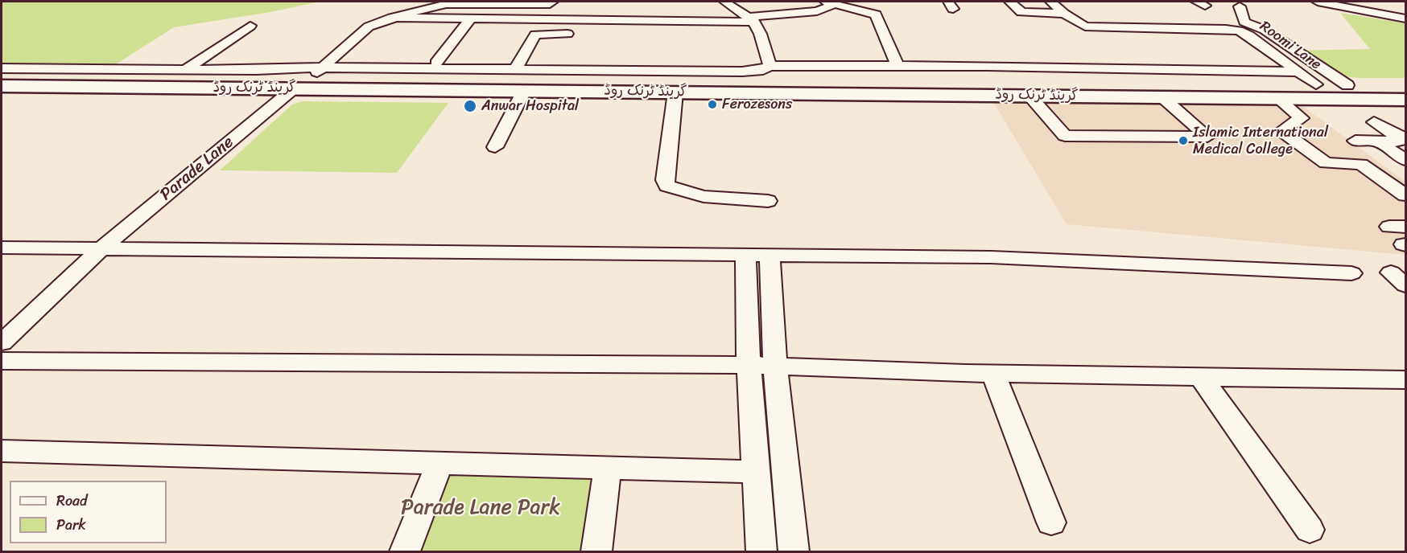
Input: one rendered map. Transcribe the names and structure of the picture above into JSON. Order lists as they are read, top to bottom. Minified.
{"streets":{"highway":["گرینڈ ٹرنک روڈ"],"street":["Roomi Lane","Parade Lane"]},"crossings":[["Roomi Lane","گرینڈ ٹرنک روڈ"],["گرینڈ ٹرنک روڈ","Parade Lane"]],"parks":["Parade Lane Park"],"places":["Ferozesons","Anwar Hospital","Islamic International Medical College"],"legend":["Road","Park"]}
